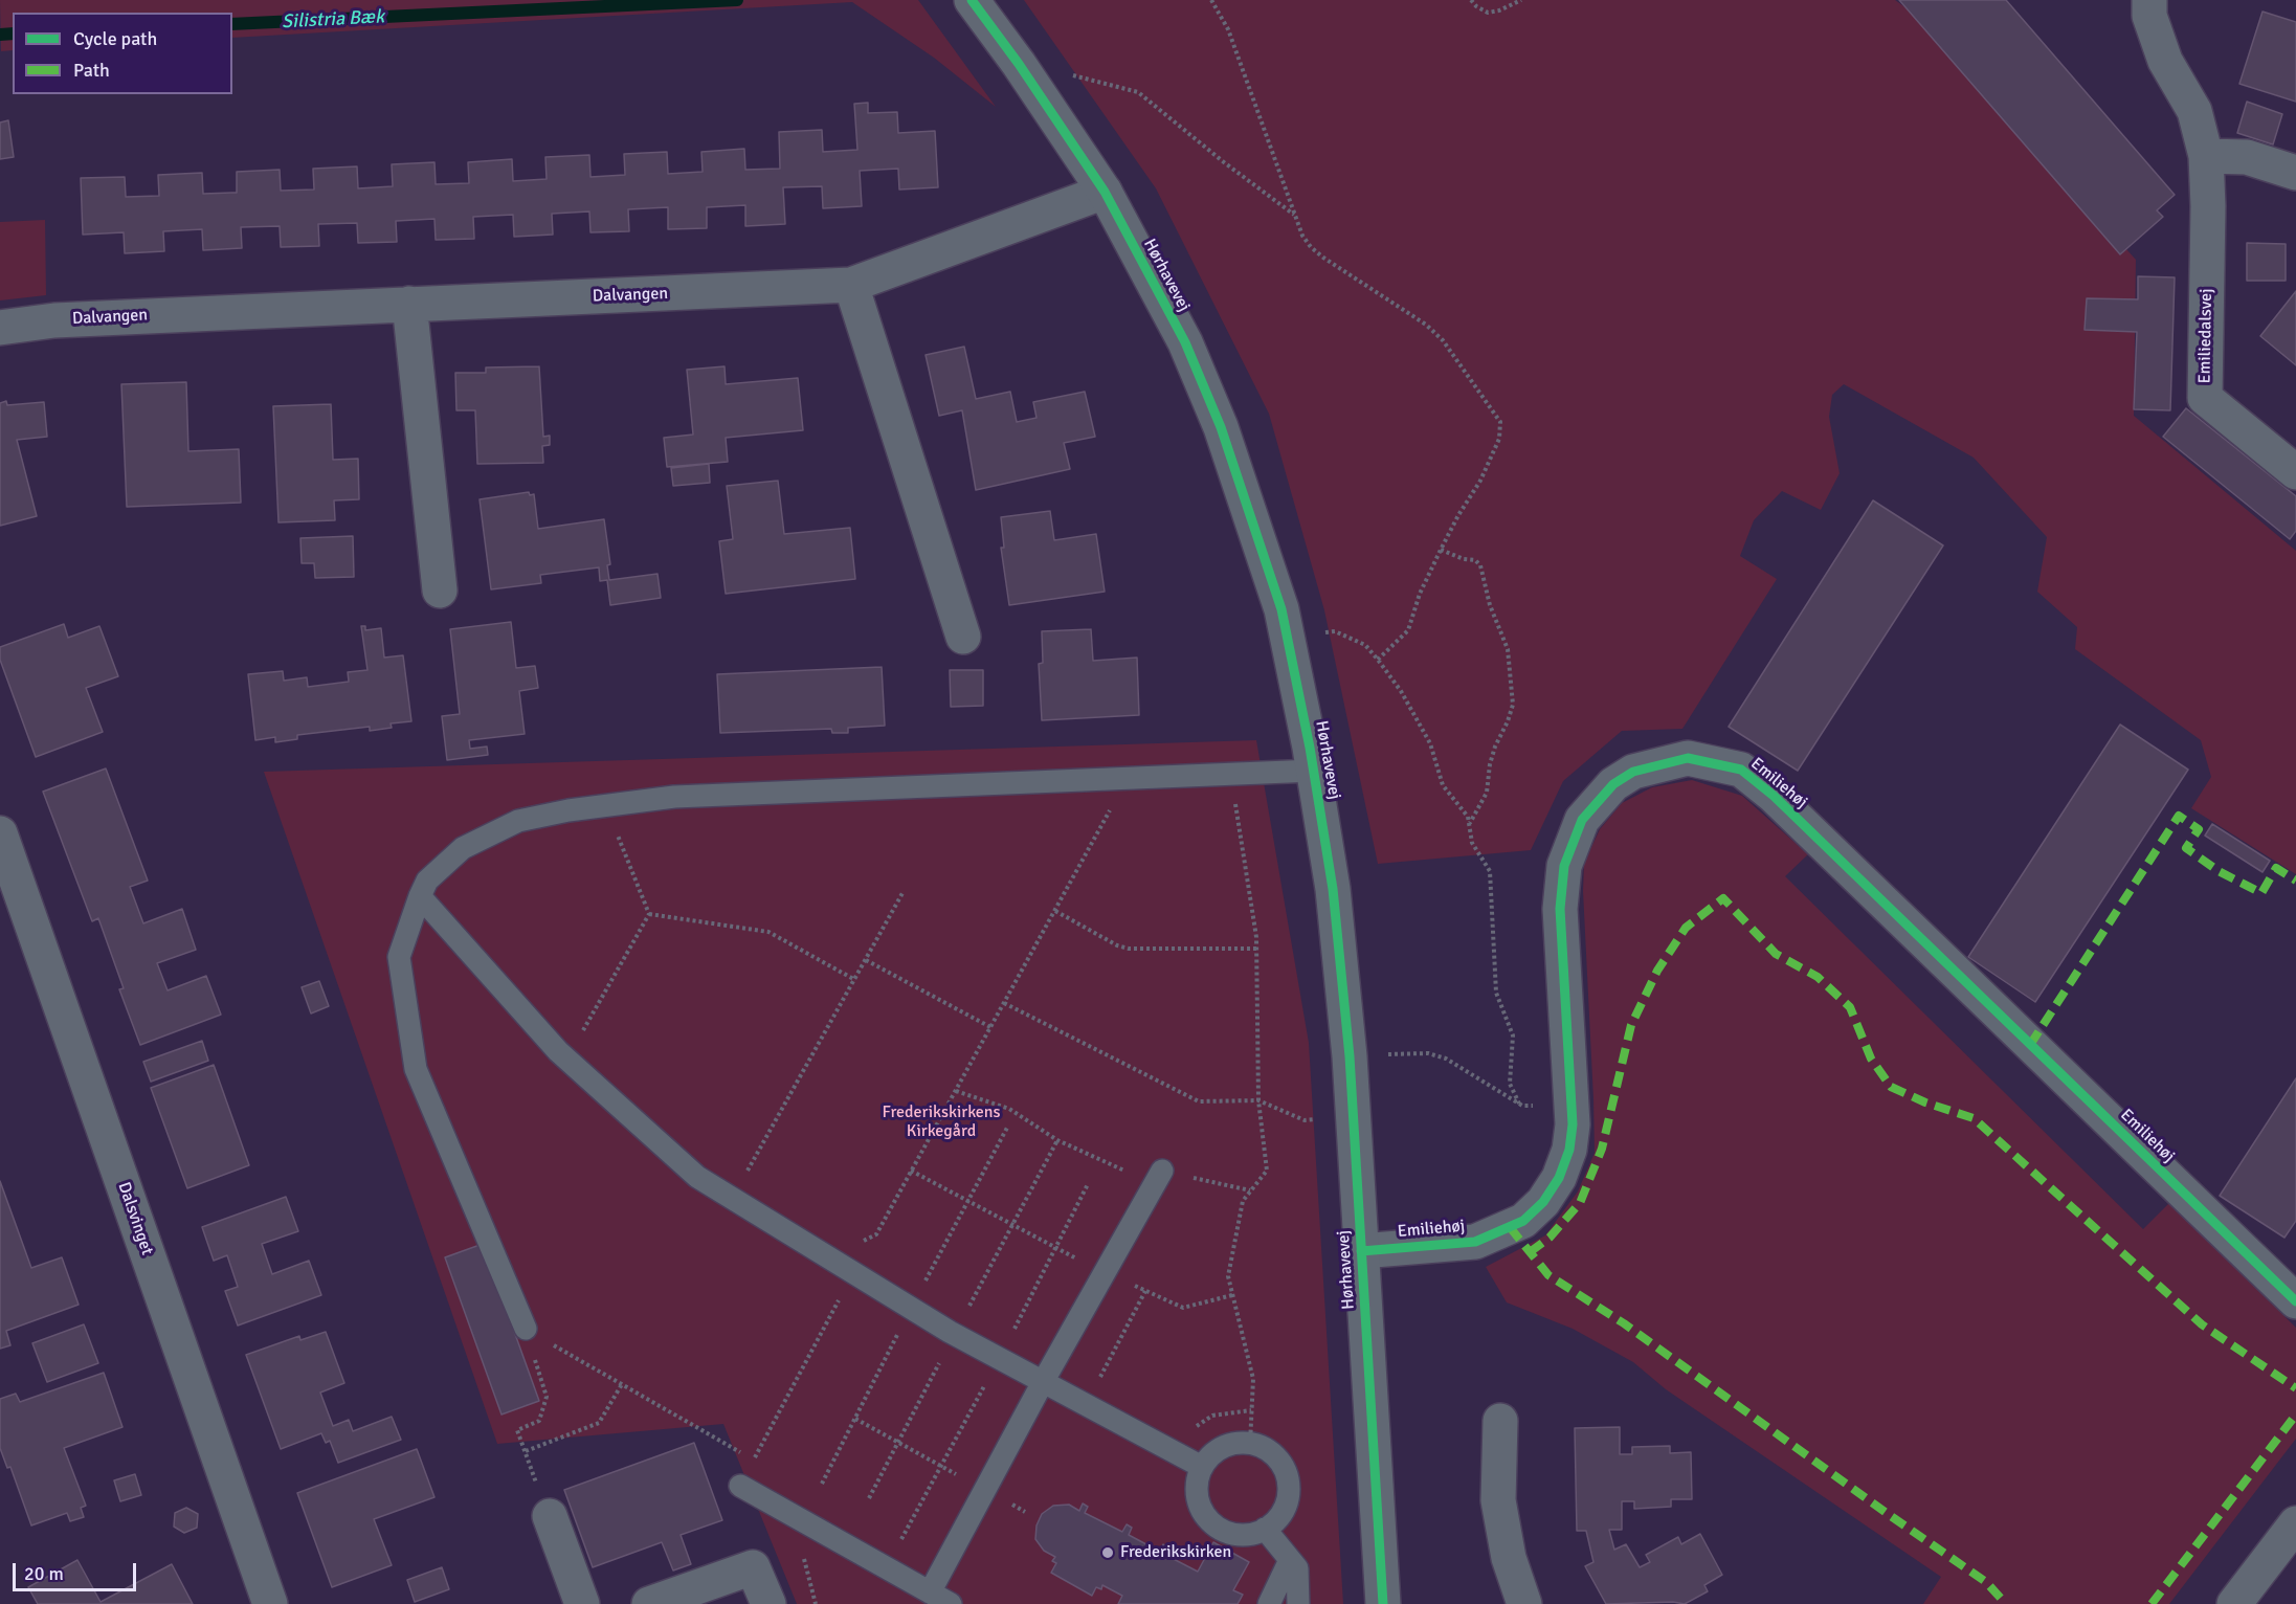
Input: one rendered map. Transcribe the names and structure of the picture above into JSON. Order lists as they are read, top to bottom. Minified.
{"streets":{"street":["Hørhavevej","Dalvangen","Emiliedalsvej","Emiliehøj","Dalsvinget"]},"crossings":[["Hørhavevej","Dalvangen"],["Hørhavevej","Emiliehøj"]],"water":["Silistria Bæk"],"parks":["Frederikskirkens Kirkegård"],"places":["Frederikskirken"],"legend":["Cycle path","Path"],"scale_bar":"20 m"}
